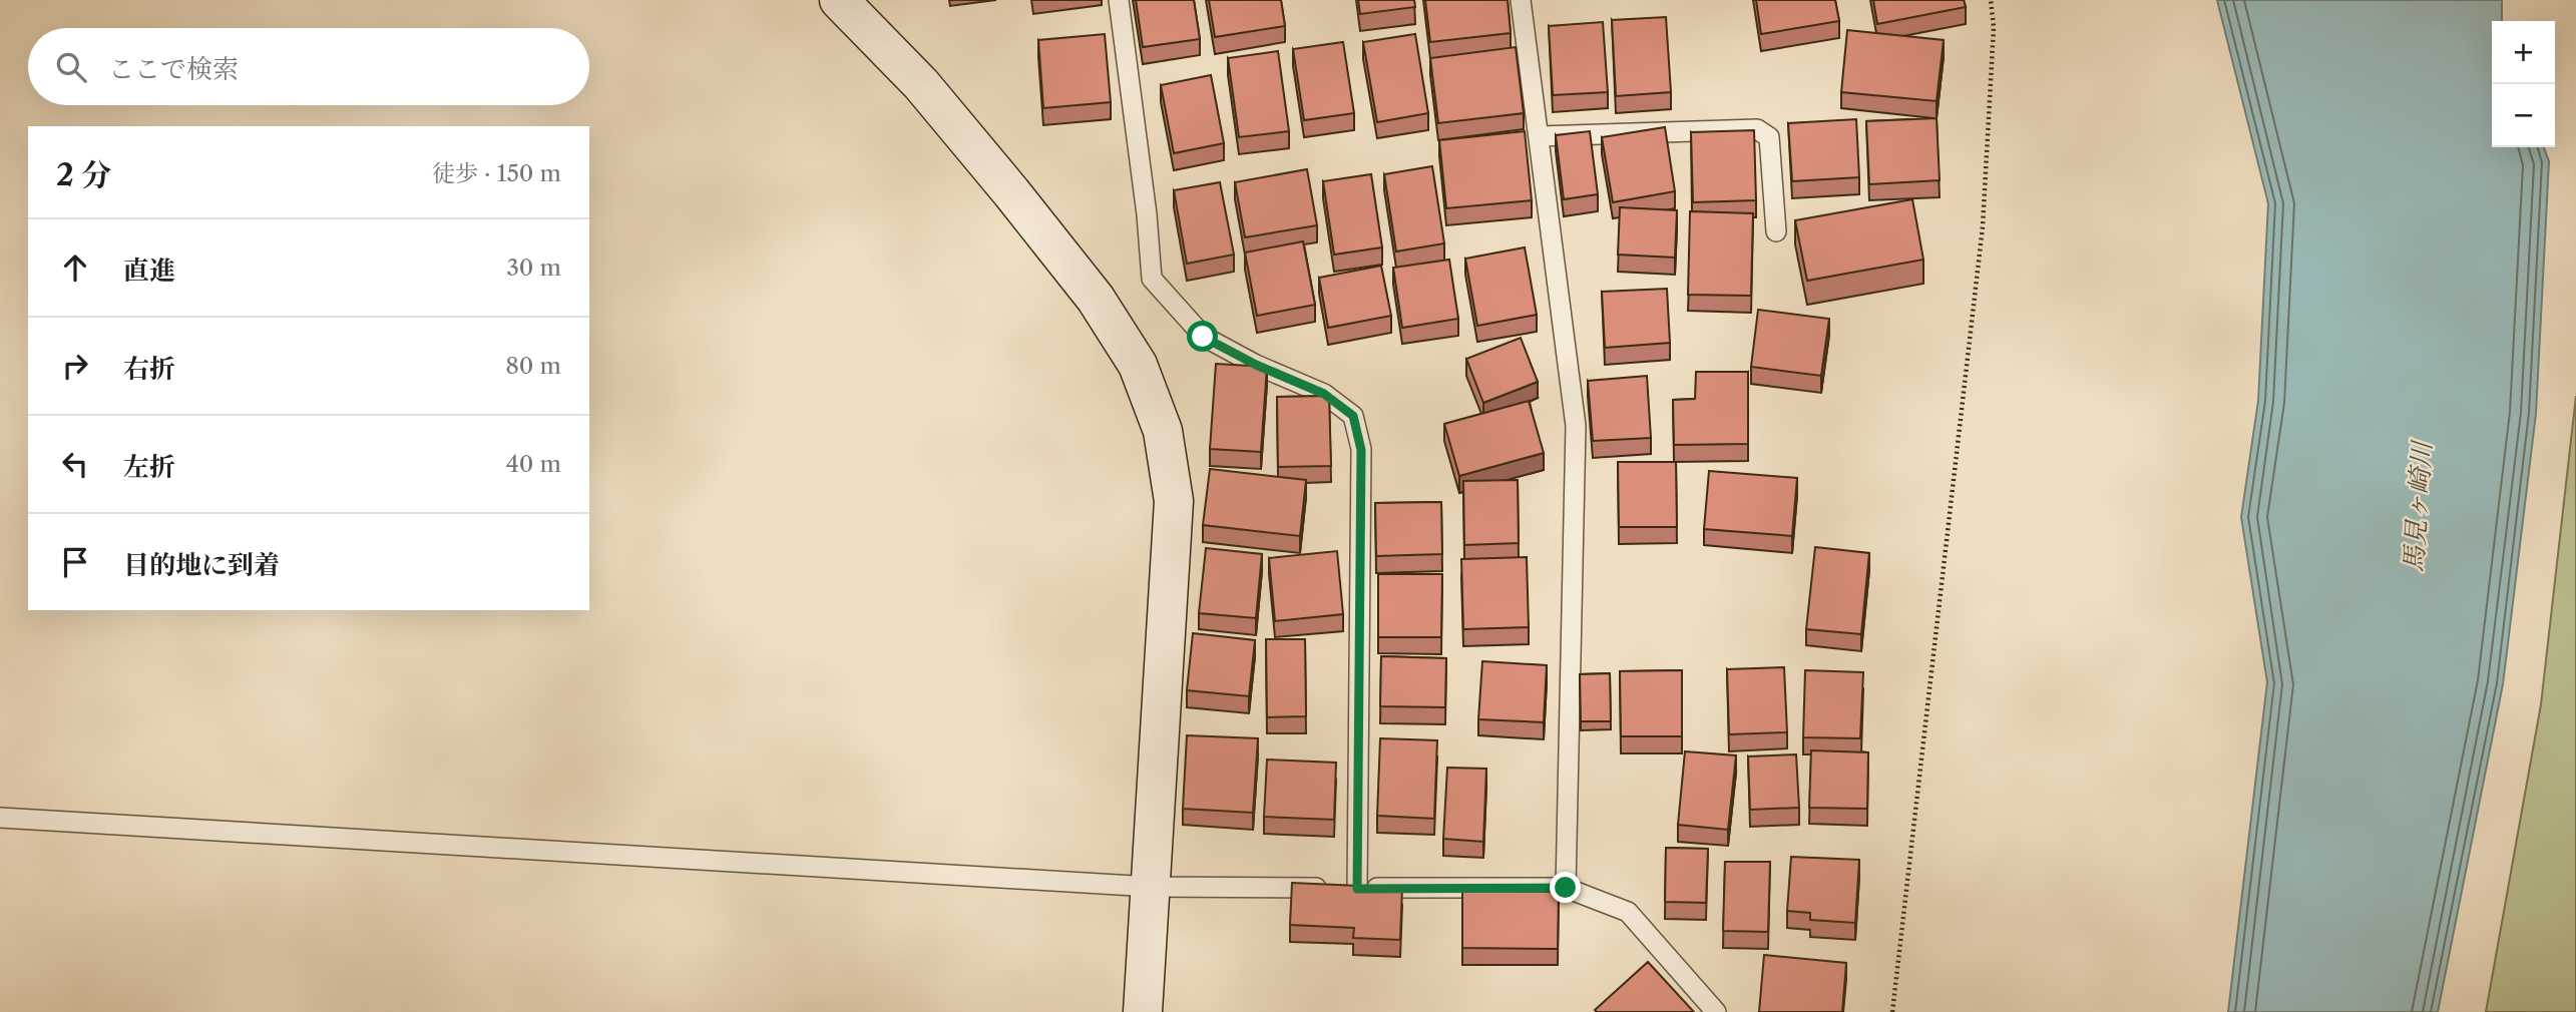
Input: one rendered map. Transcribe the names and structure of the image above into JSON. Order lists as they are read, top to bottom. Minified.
{"water":["馬見ヶ崎川"],"page":{"map_buttons":["+","−"],"search":"ここで検索","heading":["2 分","徒歩 · 150 m"],"list":[["直進","30 m"],["右折","80 m"],["左折","40 m"],"目的地に到着"]}}
